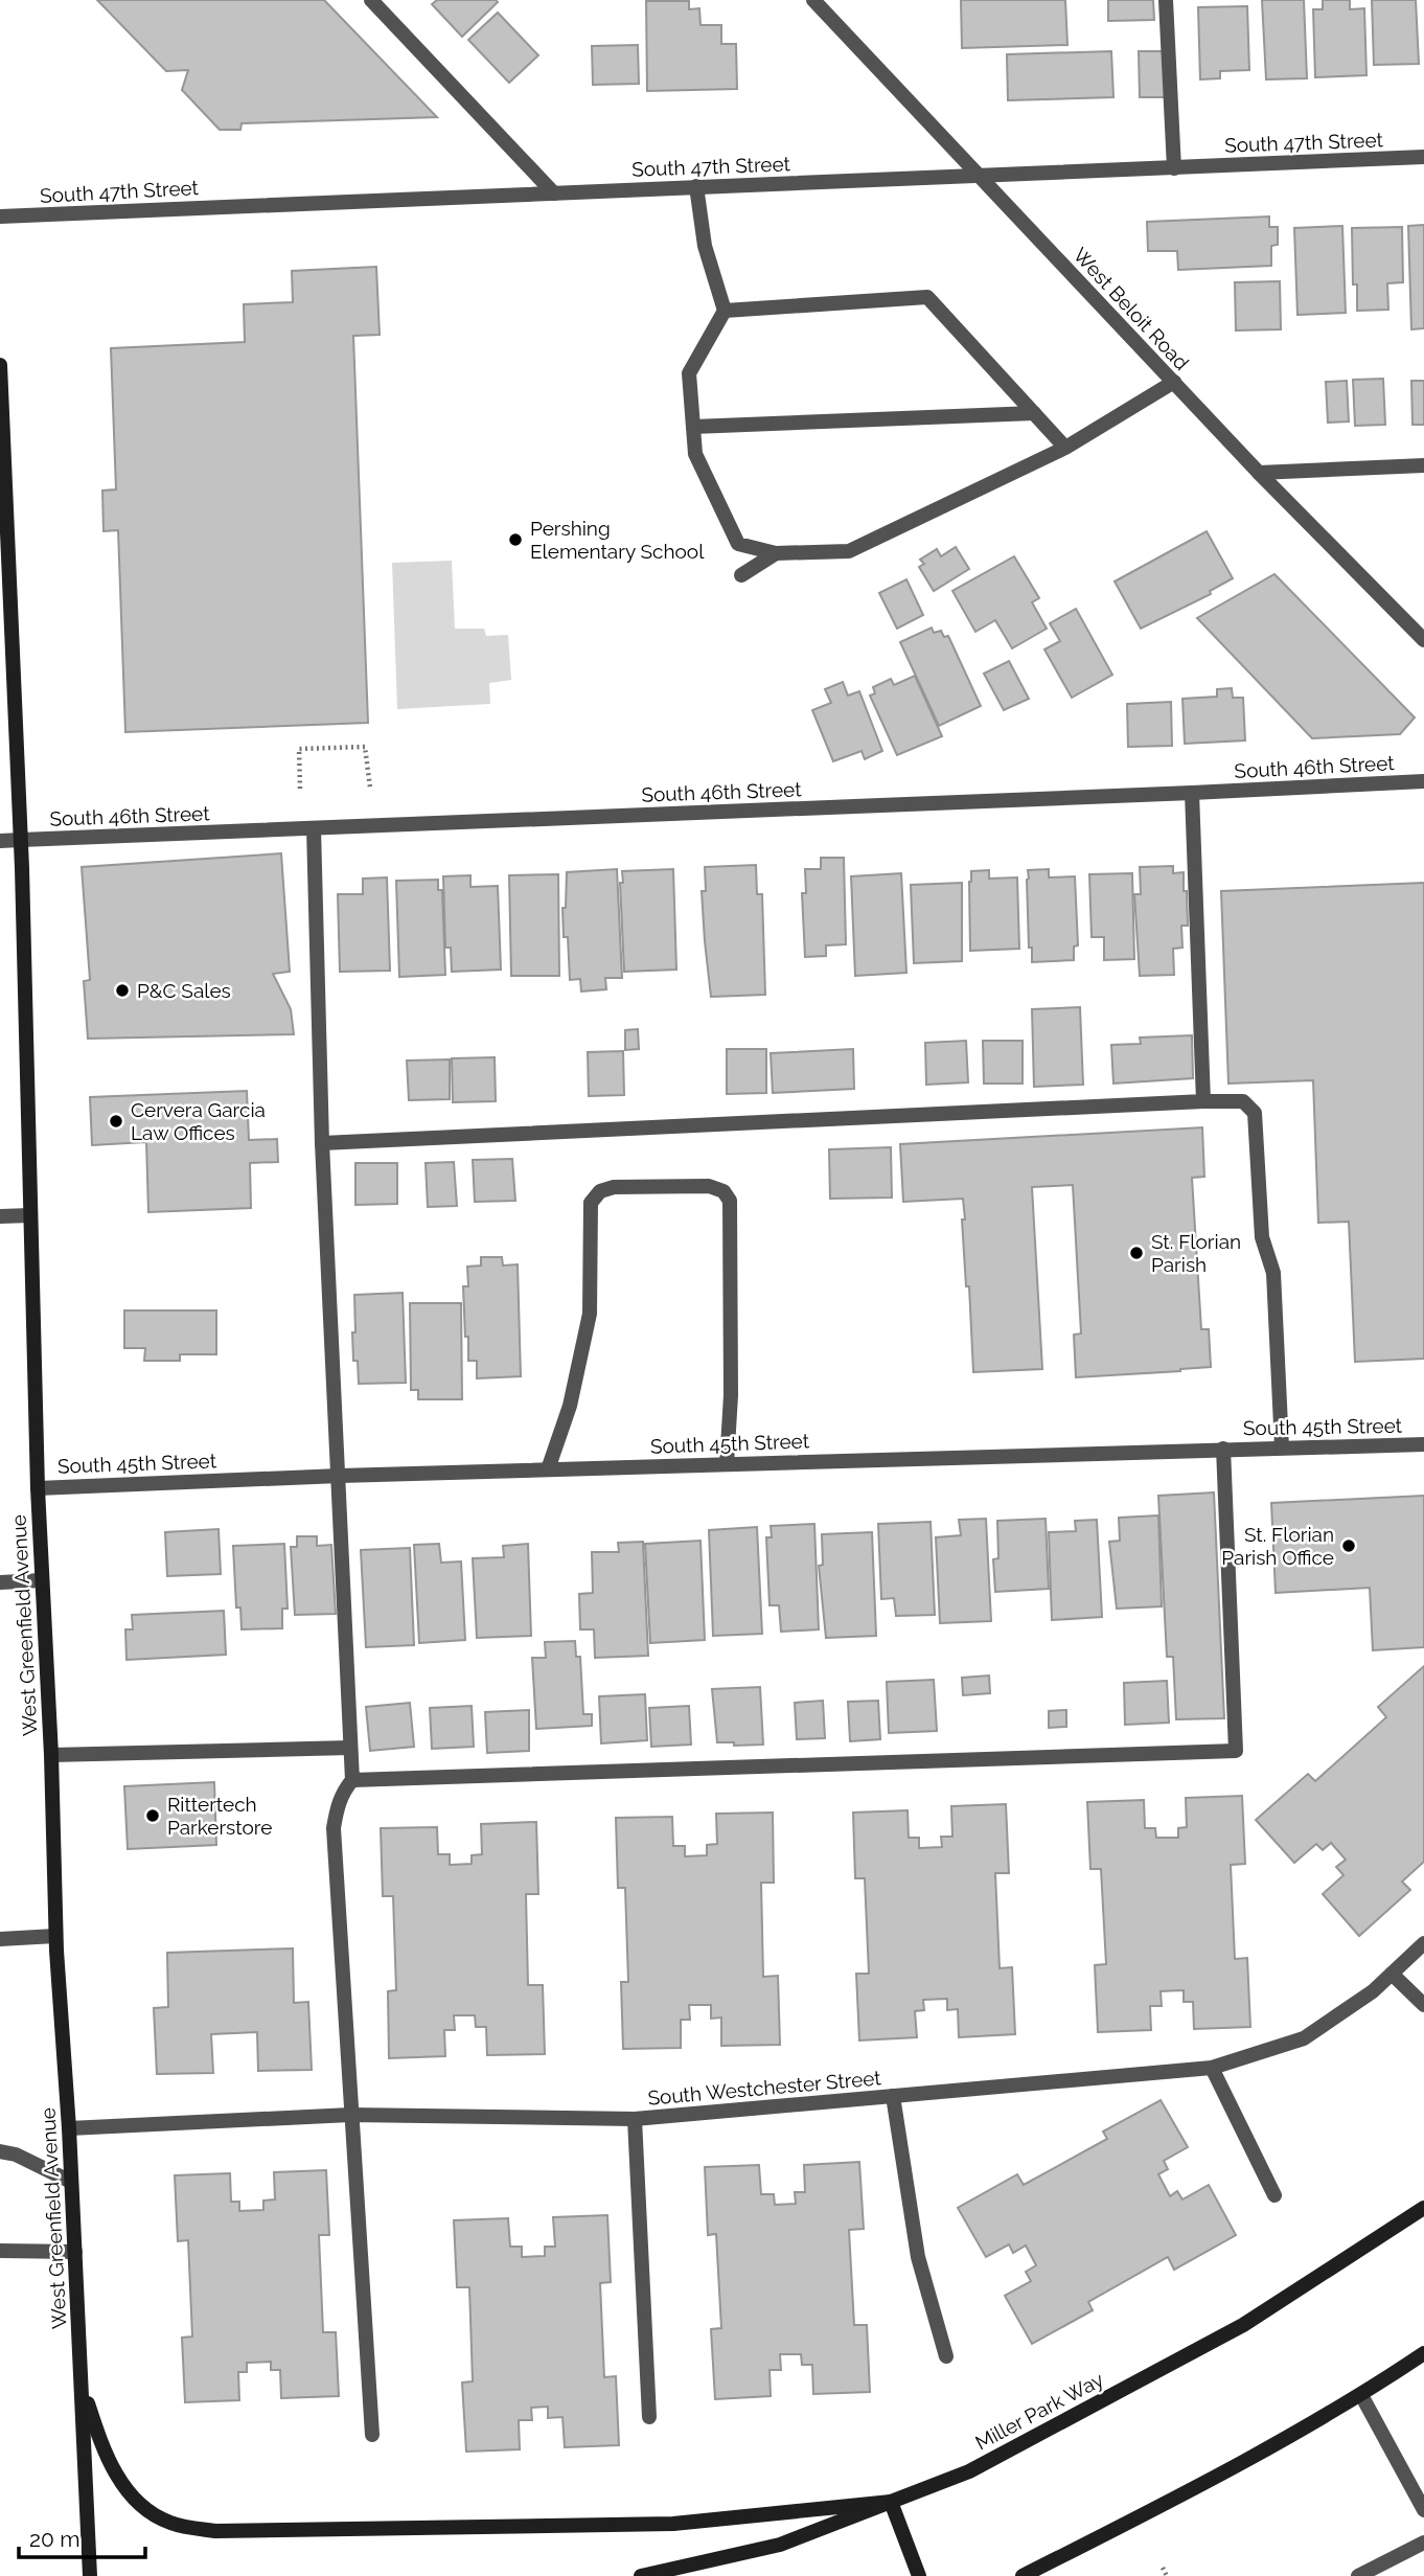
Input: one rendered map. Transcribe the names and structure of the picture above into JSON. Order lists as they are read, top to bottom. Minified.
{"streets":{"main road":["West Greenfield Avenue","Miller Park Way"],"street":["South 47th Street","West Beloit Road","South 46th Street","South 45th Street","South Westchester Street"]},"crossings":[["South 47th Street","West Beloit Road"],["South 46th Street","West Greenfield Avenue"],["South 45th Street","West Greenfield Avenue"],["West Greenfield Avenue","South Westchester Street"]],"places":["Pershing Elementary School","P&C Sales","Cervera Garcia Law Offices","St. Florian Parish","St. Florian Parish Office","Rittertech Parkerstore"],"scale_bar":"20 m"}
